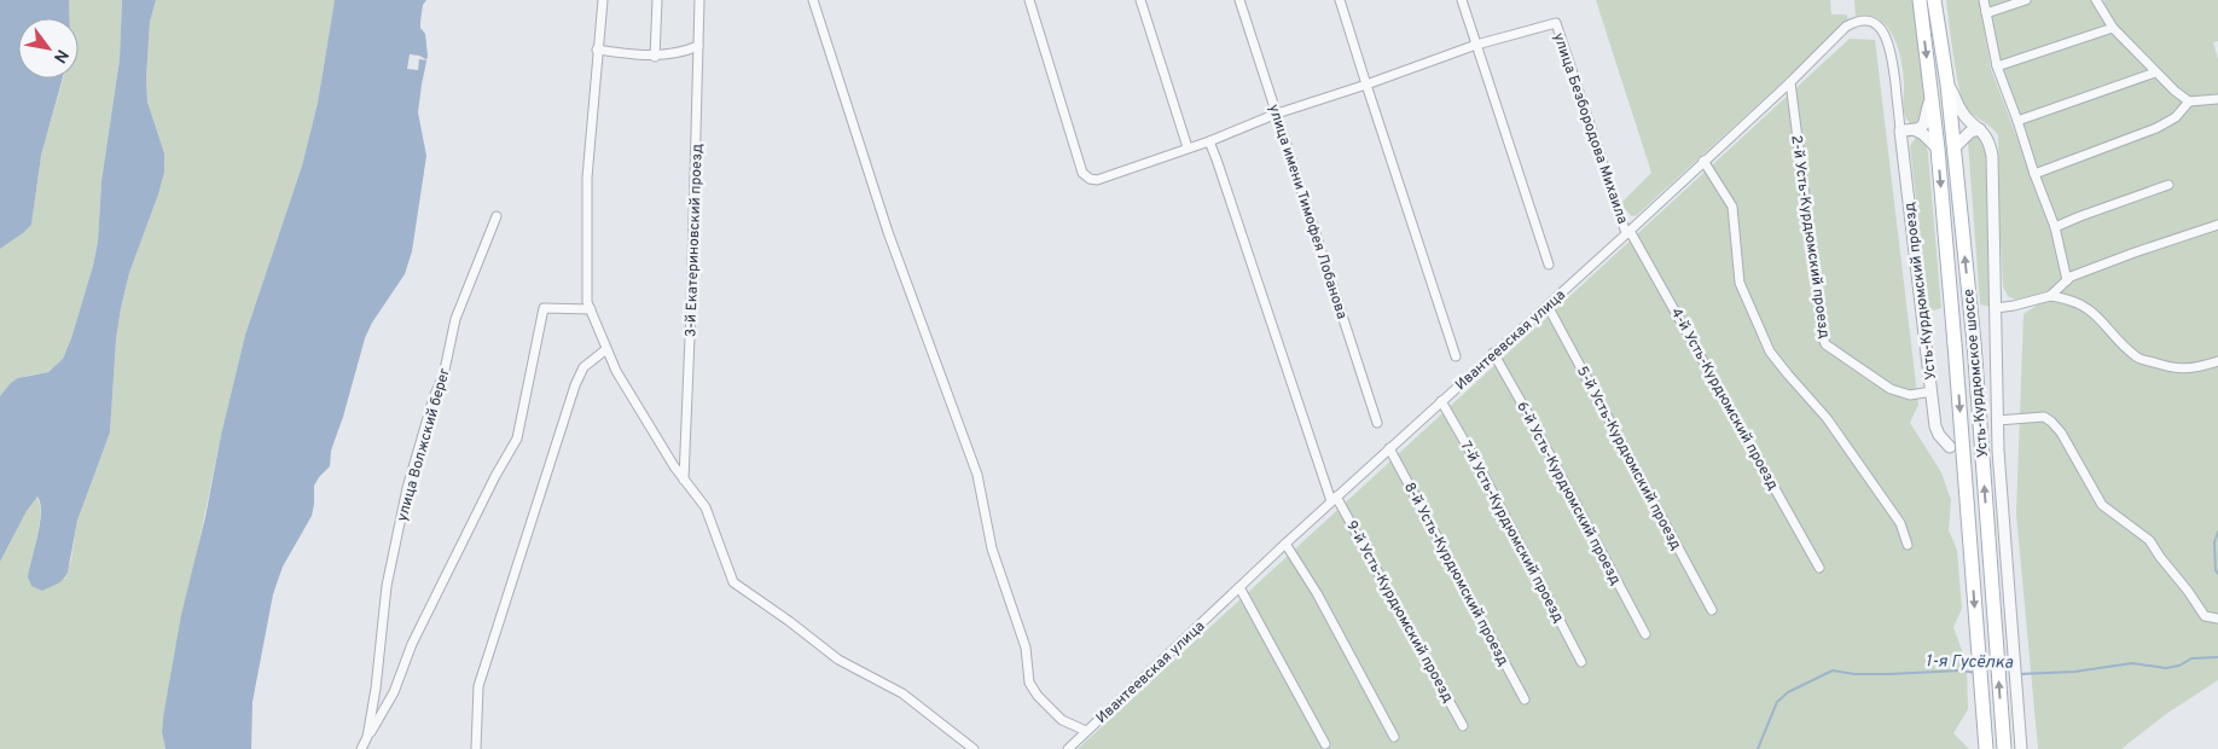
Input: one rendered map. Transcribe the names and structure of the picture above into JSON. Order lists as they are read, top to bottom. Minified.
{"streets":{"main road":["Усть-Курдюмское шоссе"],"street":["улица Безбородова Михаила","улица имени Тимофея Лобанова","2-й Усть-Курдюмский проезд","3-й Екатериновский проезд","Усть-Курдюмский проезд","Ивантеевская улица","4-й Усть-Курдюмский проезд","улица Волжский берег","5-й Усть-Курдюмский проезд","6-й Усть-Курдюмский проезд","7-й Усть-Курдюмский проезд","8-й Усть-Курдюмский проезд","9-й Усть-Курдюмский проезд"]},"crossings":[["улица Безбородова Михаила","Ивантеевская улица"],["улица Безбородова Михаила","4-й Усть-Курдюмский проезд"],["2-й Усть-Курдюмский проезд","Усть-Курдюмский проезд"],["2-й Усть-Курдюмский проезд","Ивантеевская улица"],["Усть-Курдюмский проезд","Ивантеевская улица"],["Ивантеевская улица","4-й Усть-Курдюмский проезд"],["Ивантеевская улица","5-й Усть-Курдюмский проезд"],["Ивантеевская улица","6-й Усть-Курдюмский проезд"],["Ивантеевская улица","7-й Усть-Курдюмский проезд"],["Ивантеевская улица","8-й Усть-Курдюмский проезд"],["Ивантеевская улица","9-й Усть-Курдюмский проезд"]],"water":["1-я Гусёлка"],"north":"bottom right"}
